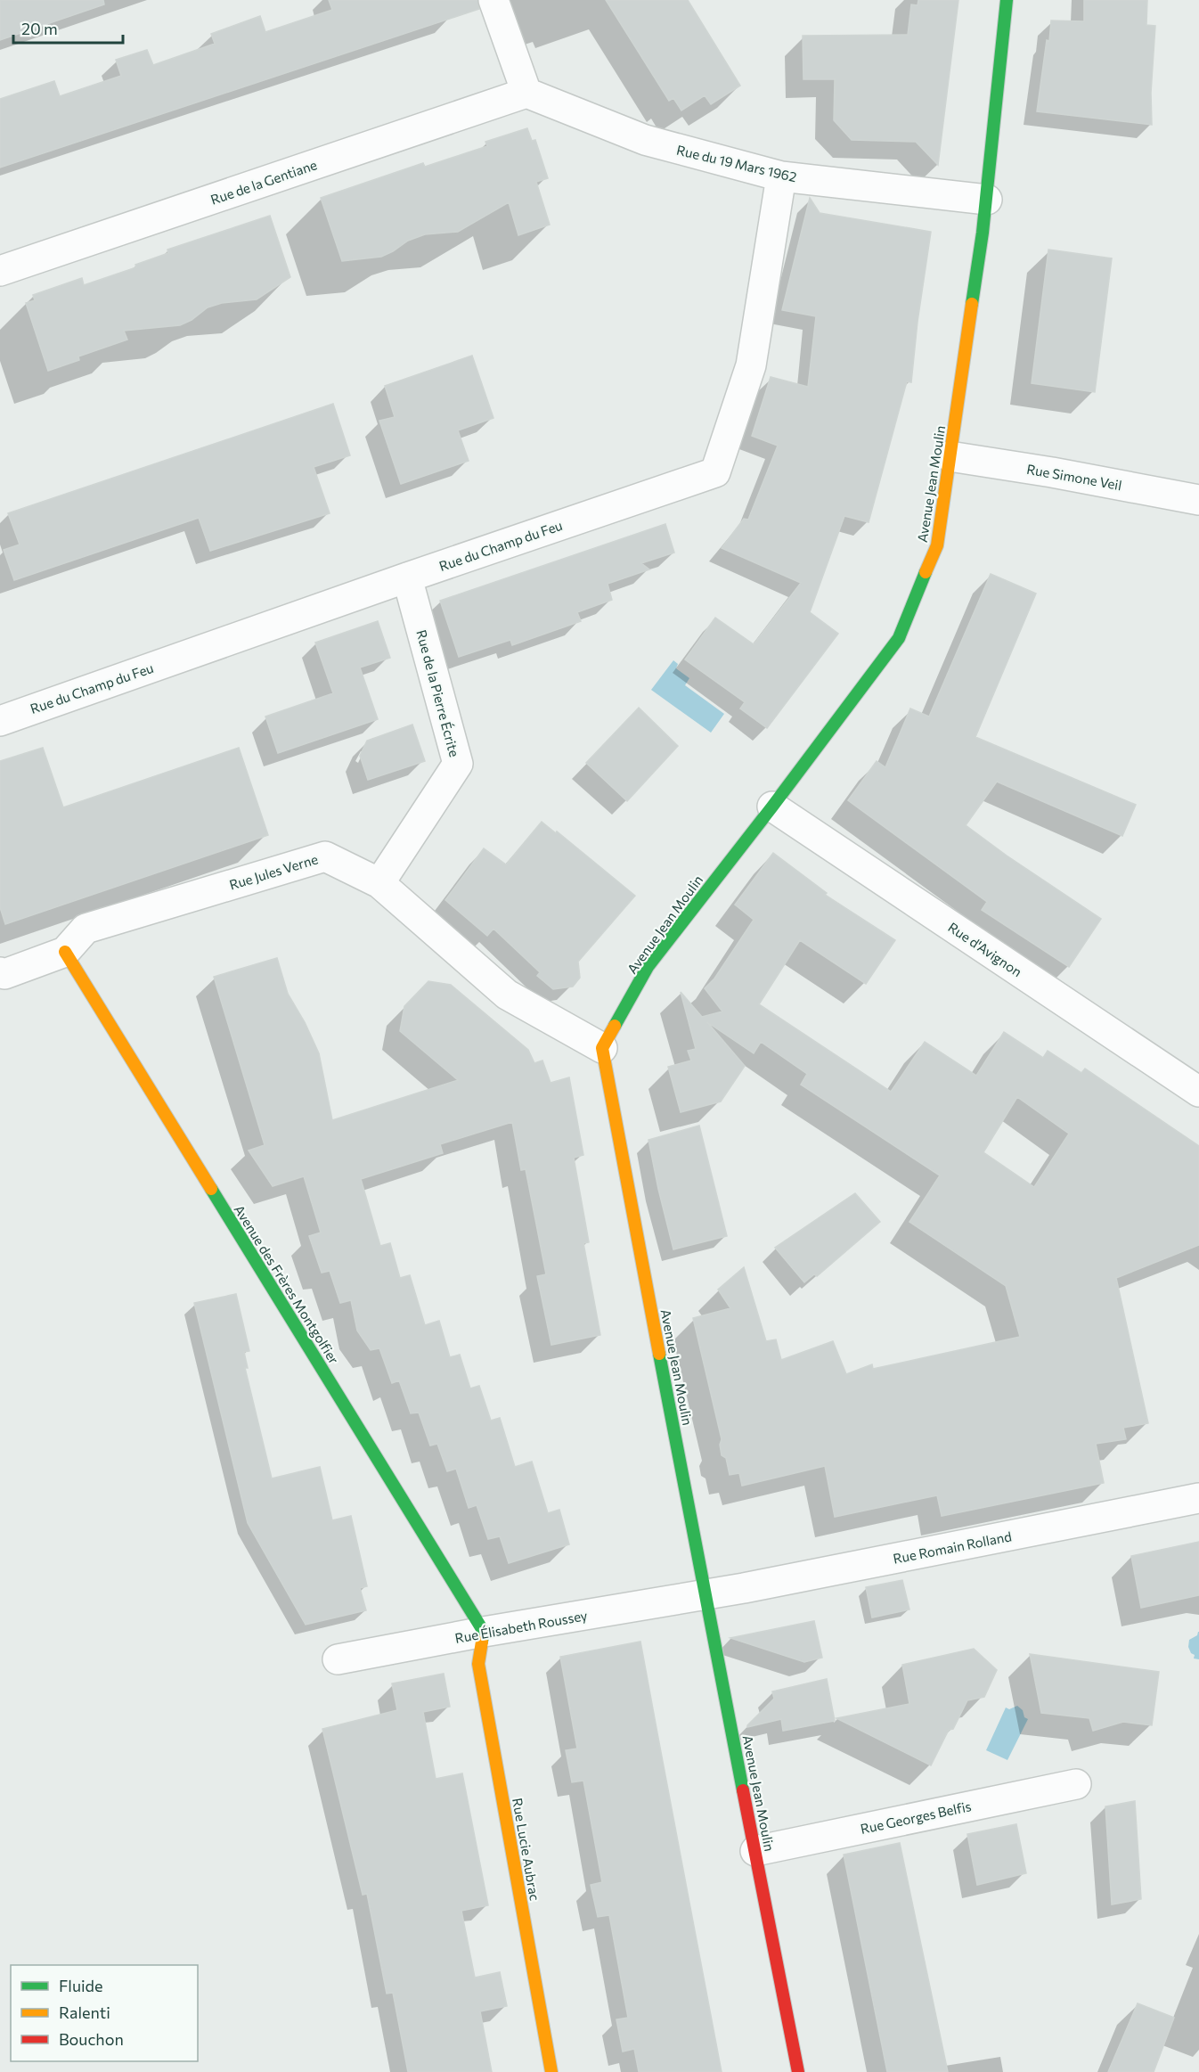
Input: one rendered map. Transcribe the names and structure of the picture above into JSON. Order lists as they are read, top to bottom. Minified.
{"streets":{"main road":["Avenue Jean Moulin","Avenue des Frères Montgolfier","Rue Lucie Aubrac"],"street":["Rue du 19 Mars 1962","Rue de la Gentiane","Rue Simone Veil","Rue du Champ du Feu","Rue de la Pierre Écrite","Rue Jules Verne","Rue d'Avignon","Rue Romain Rolland","Rue Élisabeth Roussey","Rue Georges Belfis"]},"crossings":[["Rue du 19 Mars 1962","Rue de la Gentiane"],["Rue du 19 Mars 1962","Avenue Jean Moulin"],["Rue du 19 Mars 1962","Rue du Champ du Feu"],["Rue Simone Veil","Avenue Jean Moulin"],["Avenue Jean Moulin","Rue Jules Verne"],["Avenue Jean Moulin","Rue d'Avignon"],["Avenue Jean Moulin","Rue Romain Rolland"],["Avenue Jean Moulin","Rue Élisabeth Roussey"],["Avenue Jean Moulin","Rue Georges Belfis"],["Rue du Champ du Feu","Rue de la Pierre Écrite"],["Rue de la Pierre Écrite","Rue Jules Verne"],["Rue Jules Verne","Avenue des Frères Montgolfier"],["Avenue des Frères Montgolfier","Rue Élisabeth Roussey"],["Avenue des Frères Montgolfier","Rue Lucie Aubrac"],["Rue Romain Rolland","Rue Élisabeth Roussey"],["Rue Élisabeth Roussey","Rue Lucie Aubrac"]],"legend":["Fluide","Ralenti","Bouchon"],"scale_bar":"20 m"}
